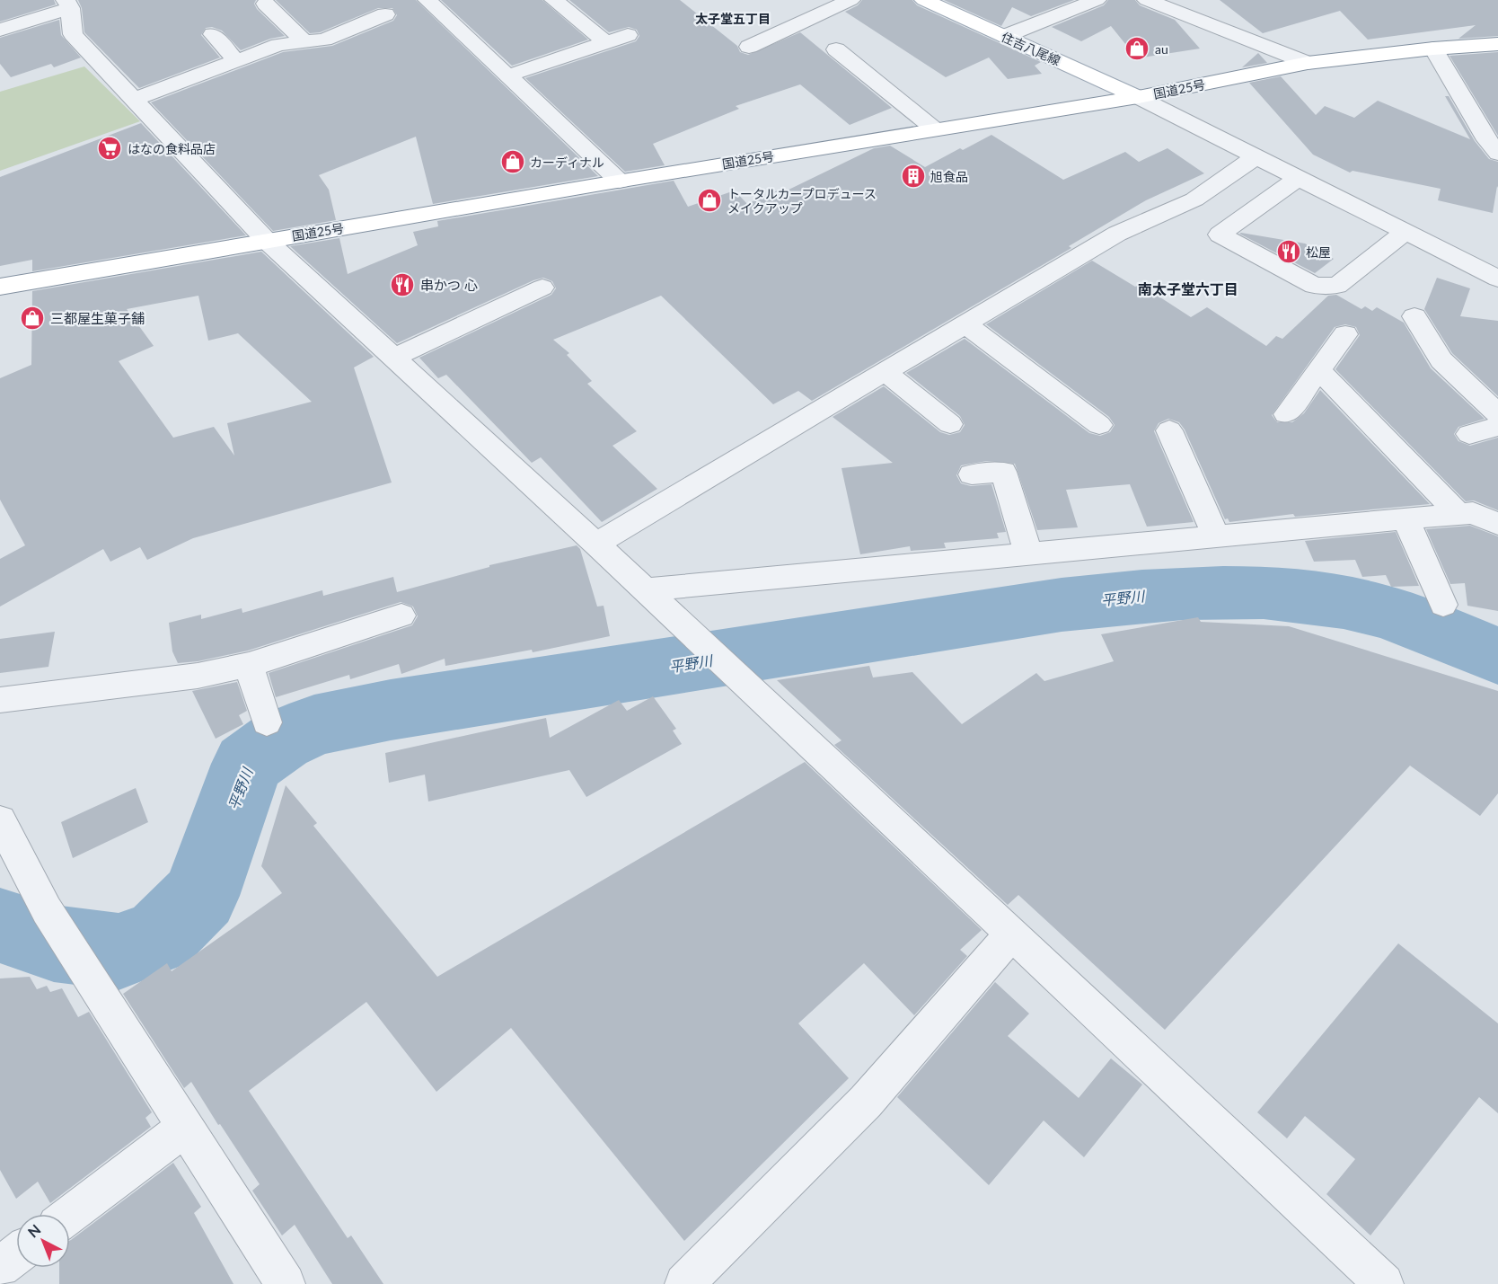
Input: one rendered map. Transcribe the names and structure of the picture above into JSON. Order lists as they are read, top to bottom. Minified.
{"streets":{"main road":["住吉八尾線","国道25号"]},"crossings":[["住吉八尾線","国道25号"]],"districts":["太子堂五丁目","南太子堂六丁目"],"water":["平野川"],"places":{"shop":["au","カーディナル","トータルカープロデュース メイクアップ","三都屋生菓子舗"],"supermarket":["はなの食料品店"],"building":["旭食品"],"restaurant":["松屋","串かつ 心"]},"north":"top left"}
